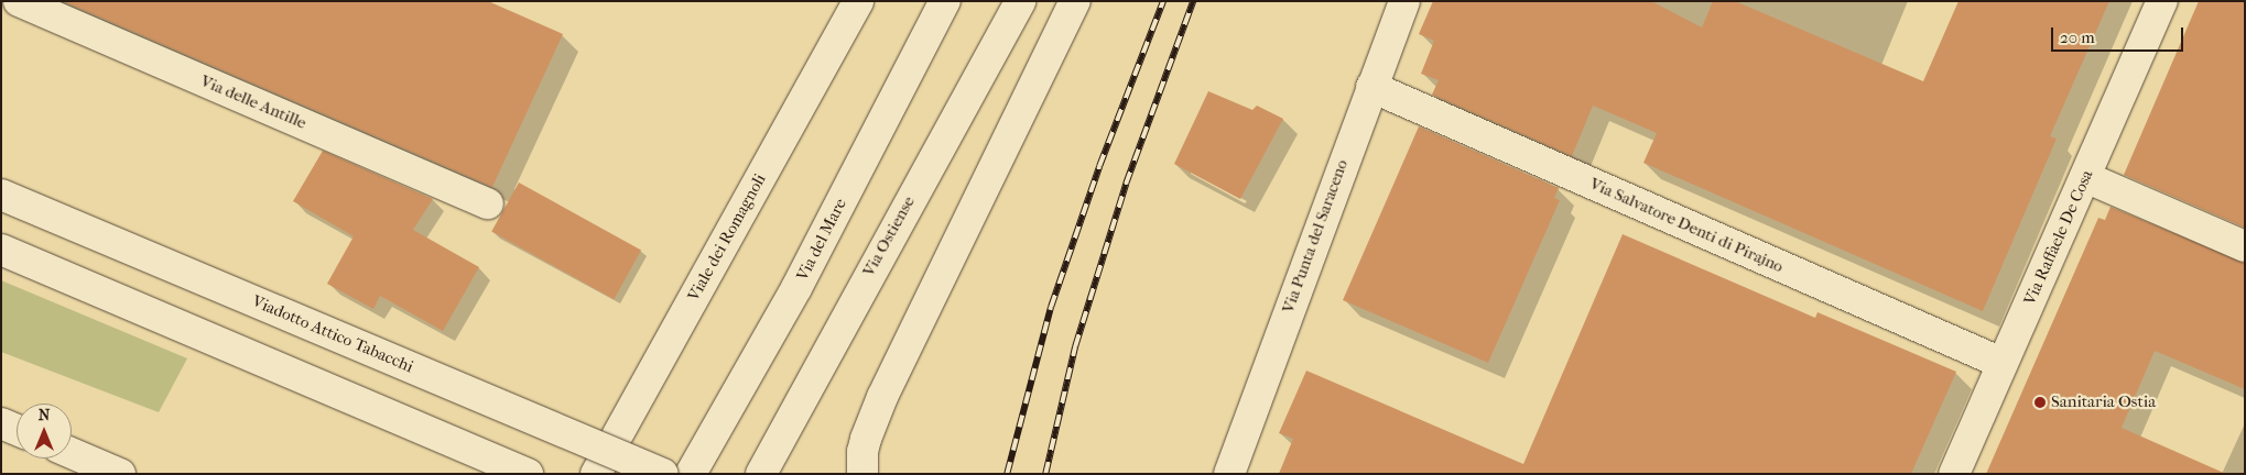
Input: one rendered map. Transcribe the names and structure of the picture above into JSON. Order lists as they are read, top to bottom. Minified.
{"streets":{"street":["Via delle Antille","Via Salvatore Denti di Pirajno","Via Ostiense","Via Punta del Saraceno","Viale dei Romagnoli","Via Raffaele De Cosa","Via del Mare","Viadotto Attico Tabacchi"]},"crossings":[["Via Salvatore Denti di Pirajno","Via Punta del Saraceno"],["Via Salvatore Denti di Pirajno","Via Raffaele De Cosa"]],"places":["Sanitaria Ostia"],"scale_bar":"20 m","north":"top"}
